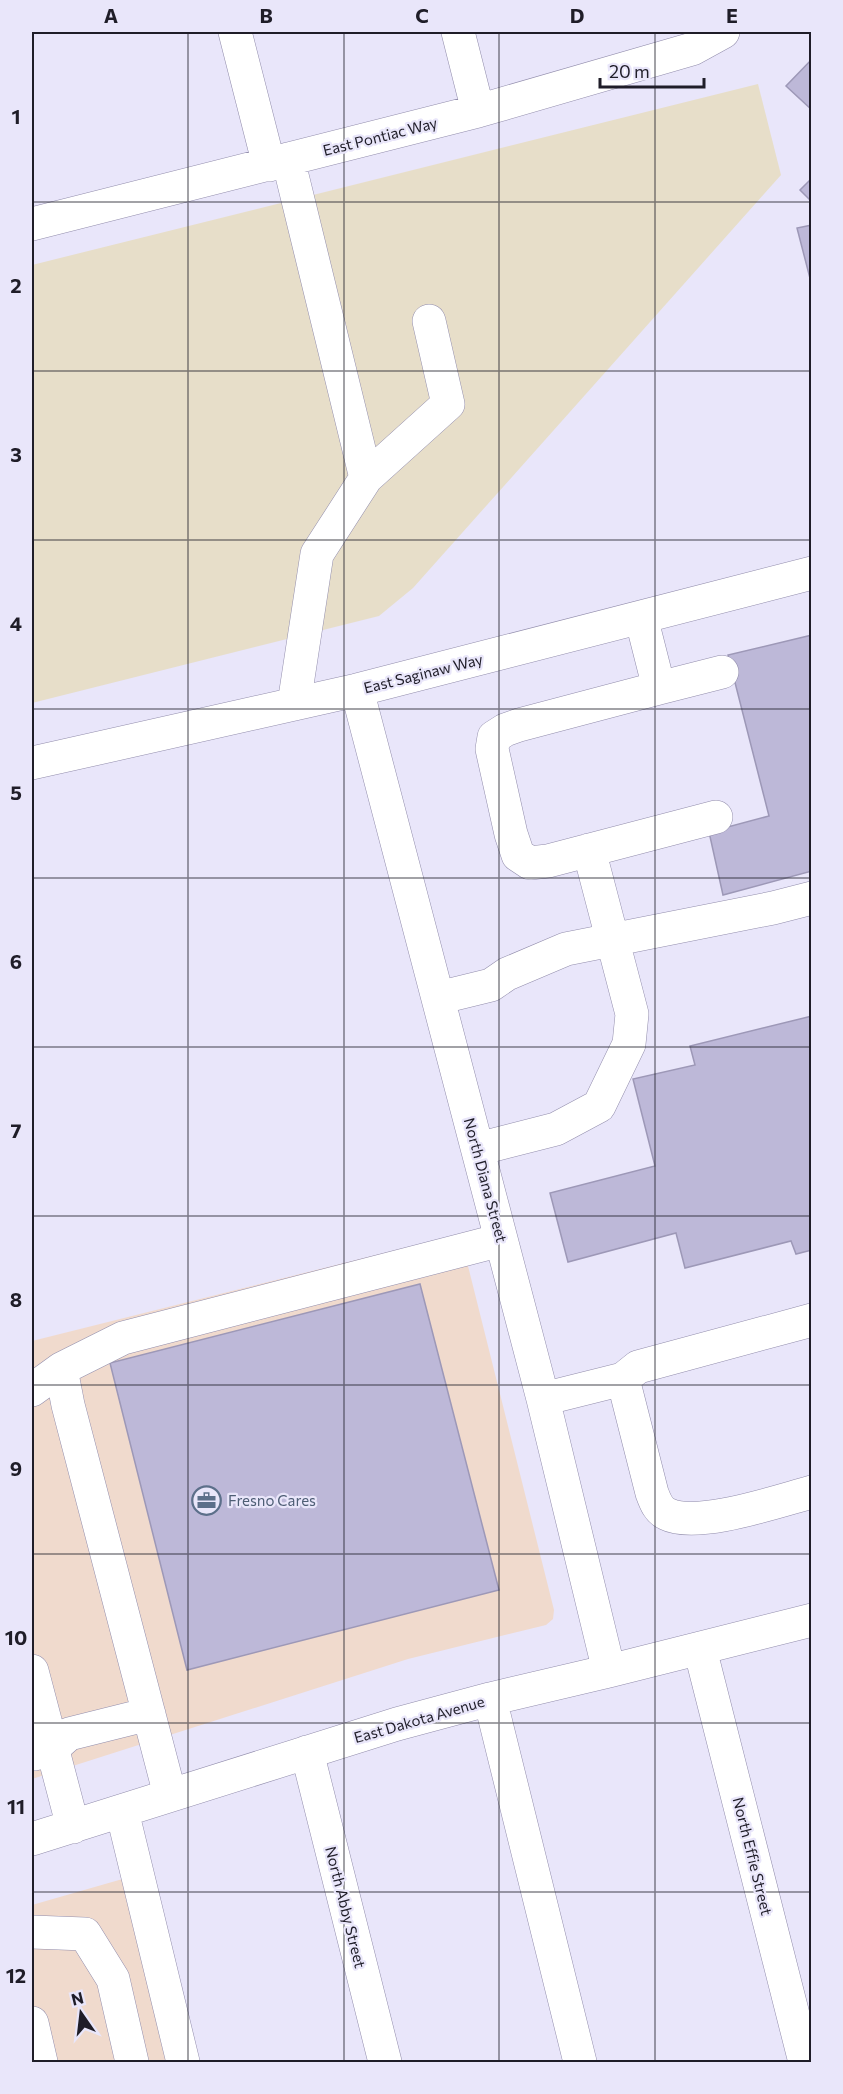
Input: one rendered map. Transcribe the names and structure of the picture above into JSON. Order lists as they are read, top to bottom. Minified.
{"streets":{"street":["East Pontiac Way","East Saginaw Way","North Diana Street","East Dakota Avenue","North Effie Street","North Abby Street"]},"crossings":[["East Saginaw Way","North Diana Street"],["North Diana Street","East Dakota Avenue"],["East Dakota Avenue","North Effie Street"],["East Dakota Avenue","North Abby Street"]],"places":{"office":["Fresno Cares"]},"scale_bar":"20 m","north":"top","grid":{"columns":["A","B","C","D","E"],"rows":["1","2","3","4","5","6","7","8","9","10","11","12"]}}
